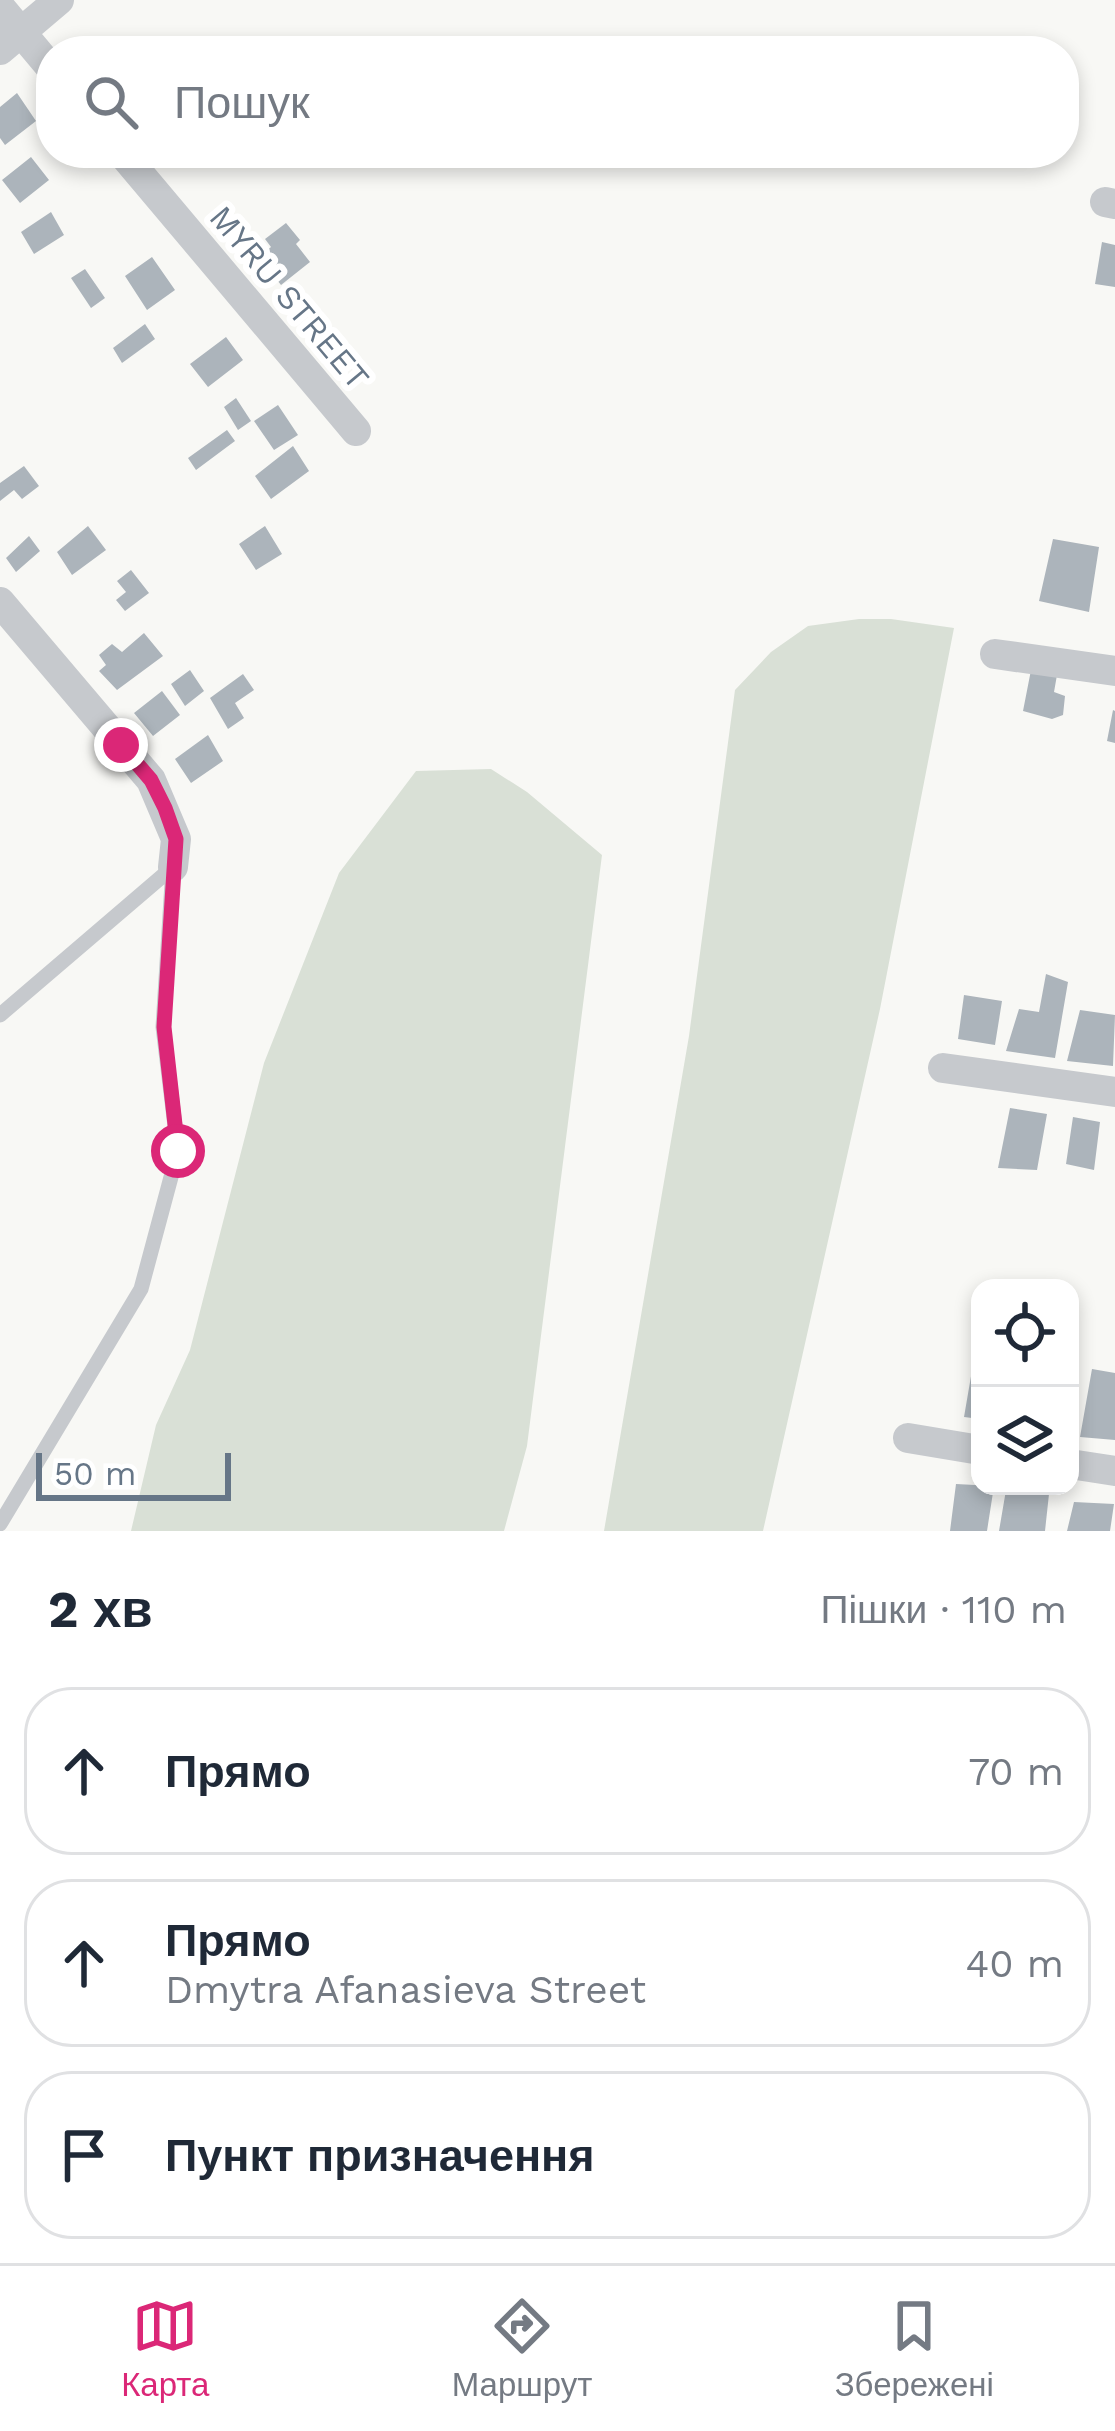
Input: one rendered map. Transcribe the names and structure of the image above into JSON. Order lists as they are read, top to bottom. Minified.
{"streets":{"street":["MYRU STREET"]},"scale_bar":"50 m","page":{"search":"Пошук","scale":"50 m","heading":["2 хв","Пішки · 110 m"],"list":[["Прямо","70 m"],["Прямо","Dmytra Afanasieva Street","40 m"],"Пункт призначення"],"nav":["Карта","Маршрут","Збережені"]}}
